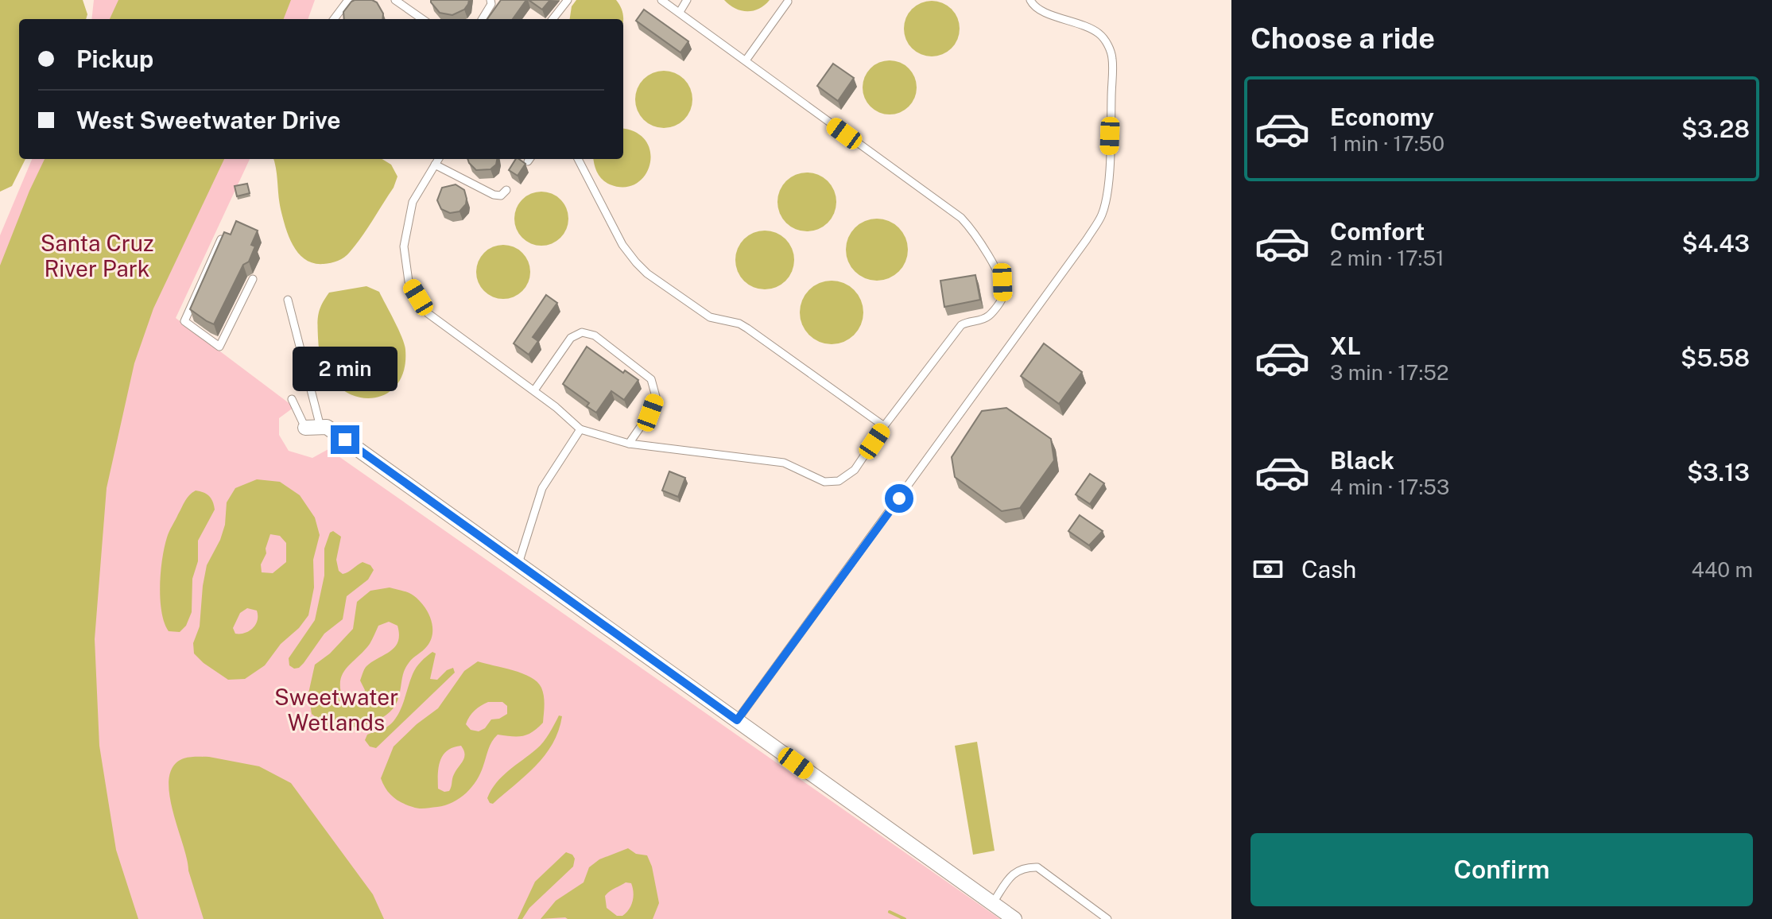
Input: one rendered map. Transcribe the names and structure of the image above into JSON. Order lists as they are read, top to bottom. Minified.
{"parks":["Santa Cruz River Park","Sweetwater Wetlands"],"page":{"heading":"Choose a ride","banner":["Pickup","West Sweetwater Drive"],"list":[{"name":"Economy","note":"1 min · 17:50","value":"$3.28"},{"name":"Comfort","note":"2 min · 17:51","value":"$4.43"},{"name":"XL","note":"3 min · 17:52","value":"$5.58"},{"name":"Black","note":"4 min · 17:53","value":"$3.13"}],"bubble":"2 min","pay":["Cash","440 m"],"buttons":"Confirm"}}
